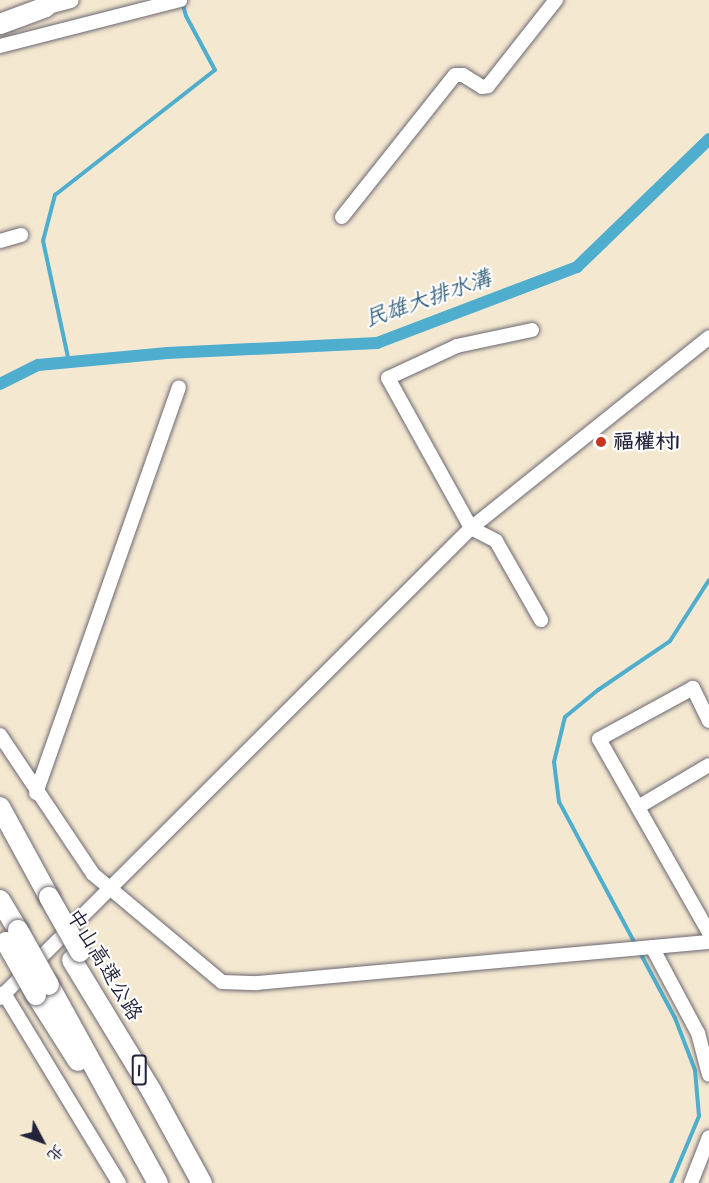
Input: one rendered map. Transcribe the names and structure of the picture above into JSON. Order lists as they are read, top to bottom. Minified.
{"streets":{"highway":["中山高速公路","1"]},"water":["民雄大排水溝"],"places":["福權村1"],"north":"bottom right"}
